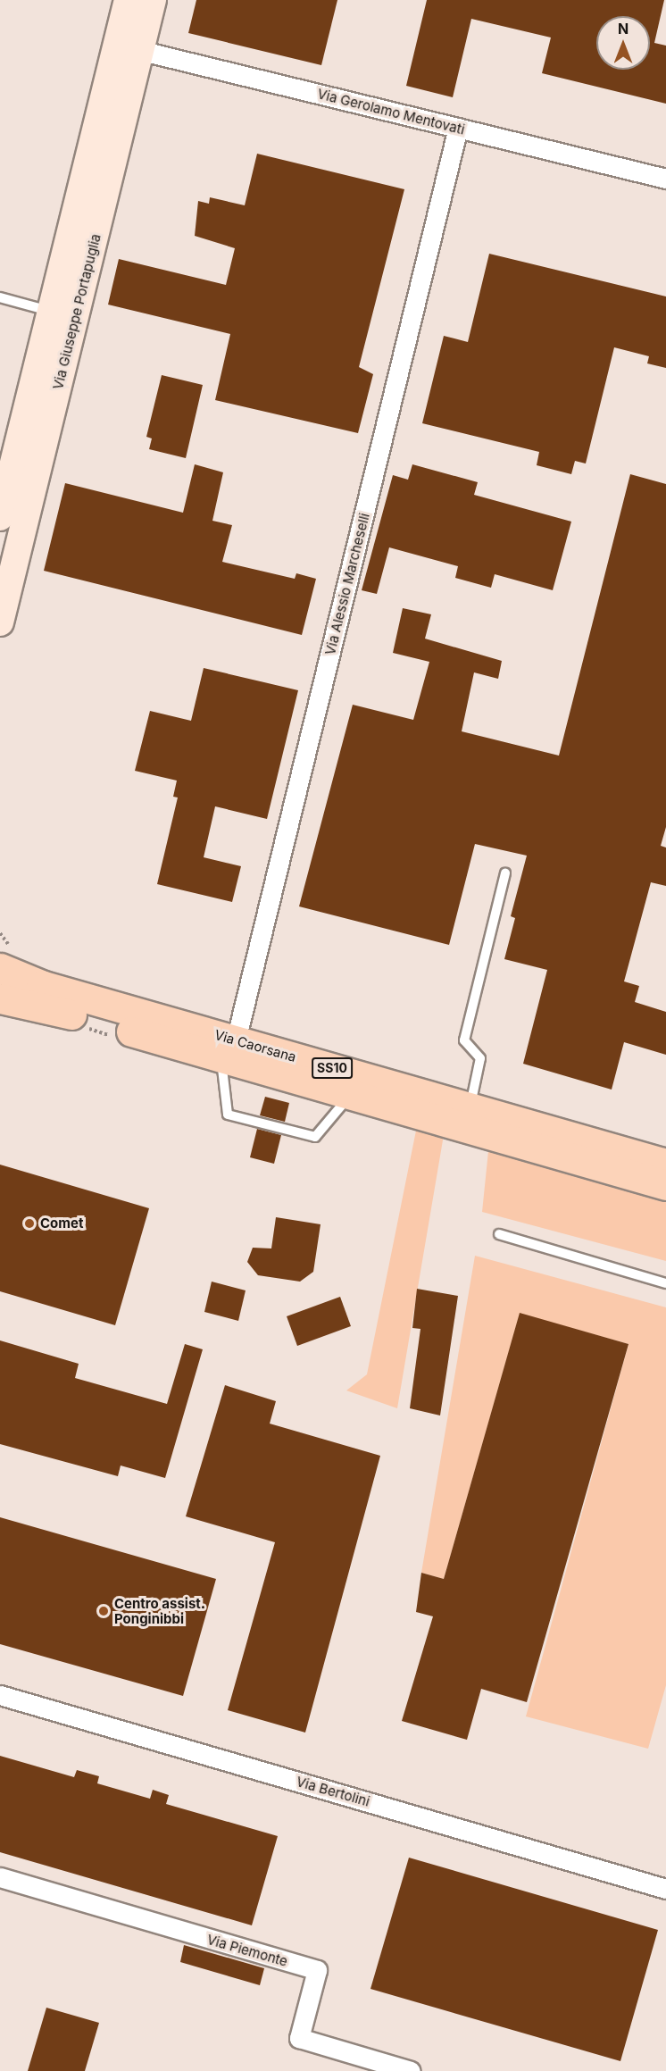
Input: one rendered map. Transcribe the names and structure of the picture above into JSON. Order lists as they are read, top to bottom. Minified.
{"streets":{"main road":["Via Giuseppe Portapuglia","Via Caorsana","SS10"],"street":["Via Gerolamo Mentovati","Via Alessio Marcheselli","Via Bertolini","Via Piemonte"]},"crossings":[["Via Gerolamo Mentovati","Via Giuseppe Portapuglia"],["Via Gerolamo Mentovati","Via Alessio Marcheselli"],["Via Alessio Marcheselli","Via Caorsana"]],"places":["Comet","Centro assist. Ponginibbi"],"north":"top"}
